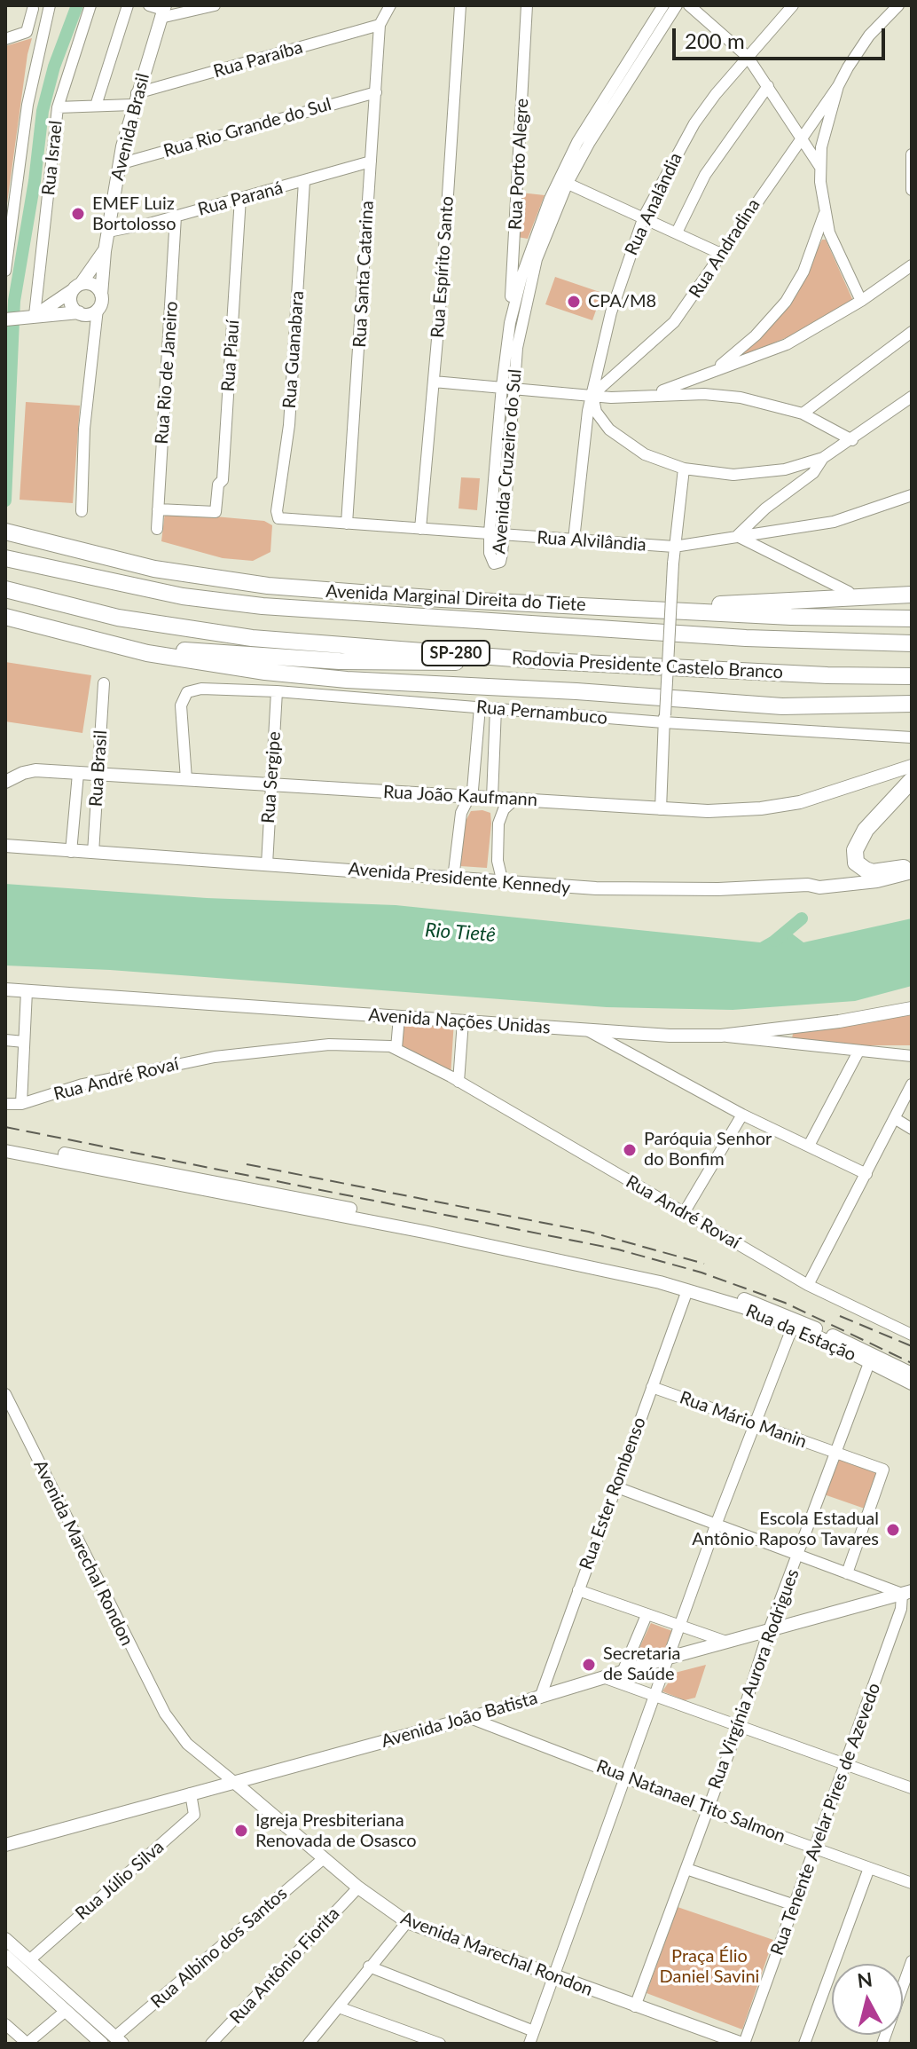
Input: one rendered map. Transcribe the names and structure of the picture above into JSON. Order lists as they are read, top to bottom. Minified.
{"streets":{"highway":["Avenida Marginal Direita do Tiete","SP-280","Rodovia Presidente Castelo Branco"],"main road":["Avenida Brasil","Rua João Kaufmann","Avenida Presidente Kennedy","Avenida Nações Unidas","Rua da Estação","Avenida Marechal Rondon","Avenida João Batista"],"street":["Rua Paraíba","Rua Rio Grande do Sul","Rua Israel","Rua Porto Alegre","Rua Paraná","Rua Analândia","Rua Andradina","Rua Espírito Santo","Rua Santa Catarina","Rua Guanabara","Rua Piauí","Rua Rio de Janeiro","Avenida Cruzeiro do Sul","Rua Alvilândia","Rua Pernambuco","Rua Brasil","Rua Sergipe","Rua André Rovaí","Rua Mário Manin","Rua Ester Rombenso","Rua Virgínia Aurora Rodrigues","Rua Natanael Tito Salmon","Rua Tenente Avelar Pires de Azevedo","Rua Júlio Silva","Rua Albino dos Santos","Rua Antônio Fiorita"]},"crossings":[["Rua Paraíba","Avenida Brasil"],["Rua Paraíba","Rua Israel"],["Rua Paraíba","Rua Santa Catarina"],["Avenida Brasil","Rua Rio Grande do Sul"],["Avenida Brasil","Rua Israel"],["Avenida Brasil","Rua Paraná"],["Rua Rio Grande do Sul","Rua Santa Catarina"],["Rua Porto Alegre","Avenida Cruzeiro do Sul"],["Rua Paraná","Rua Santa Catarina"],["Rua Paraná","Rua Guanabara"],["Rua Paraná","Rua Piauí"],["Rua Paraná","Rua Rio de Janeiro"],["Rua Analândia","Rua Andradina"],["Rua Analândia","Rua Alvilândia"],["Rua Espírito Santo","Rua Alvilândia"],["Rua Santa Catarina","Rua Alvilândia"],["Rua Guanabara","Rua Alvilândia"],["Rua Piauí","Rua Rio de Janeiro"],["Avenida Cruzeiro do Sul","Rua Alvilândia"],["Rua Pernambuco","Rua Sergipe"],["Rua Pernambuco","Rua João Kaufmann"],["Rua Brasil","Rua João Kaufmann"],["Rua Brasil","Avenida Presidente Kennedy"],["Rua Sergipe","Rua João Kaufmann"],["Rua Sergipe","Avenida Presidente Kennedy"],["Rua da Estação","Rua Ester Rombenso"],["Rua da Estação","Rua Virgínia Aurora Rodrigues"],["Rua Mário Manin","Rua Ester Rombenso"],["Rua Mário Manin","Rua Virgínia Aurora Rodrigues"],["Rua Ester Rombenso","Avenida João Batista"],["Avenida Marechal Rondon","Rua Virgínia Aurora Rodrigues"],["Avenida Marechal Rondon","Avenida João Batista"],["Avenida Marechal Rondon","Rua Tenente Avelar Pires de Azevedo"],["Avenida Marechal Rondon","Rua Albino dos Santos"],["Avenida Marechal Rondon","Rua Antônio Fiorita"],["Rua Virgínia Aurora Rodrigues","Avenida João Batista"],["Rua Virgínia Aurora Rodrigues","Rua Natanael Tito Salmon"],["Avenida João Batista","Rua Natanael Tito Salmon"],["Avenida João Batista","Rua Tenente Avelar Pires de Azevedo"],["Avenida João Batista","Rua Júlio Silva"],["Rua Natanael Tito Salmon","Rua Tenente Avelar Pires de Azevedo"]],"water":["Rio Tietê"],"parks":["Praça Élio Daniel Savini"],"places":["EMEF Luiz Bortolosso","CPA/M8","Paróquia Senhor do Bonfim","Escola Estadual Antônio Raposo Tavares","Secretaria de Saúde","Igreja Presbiteriana Renovada de Osasco"],"scale_bar":"200 m","north":"top"}
